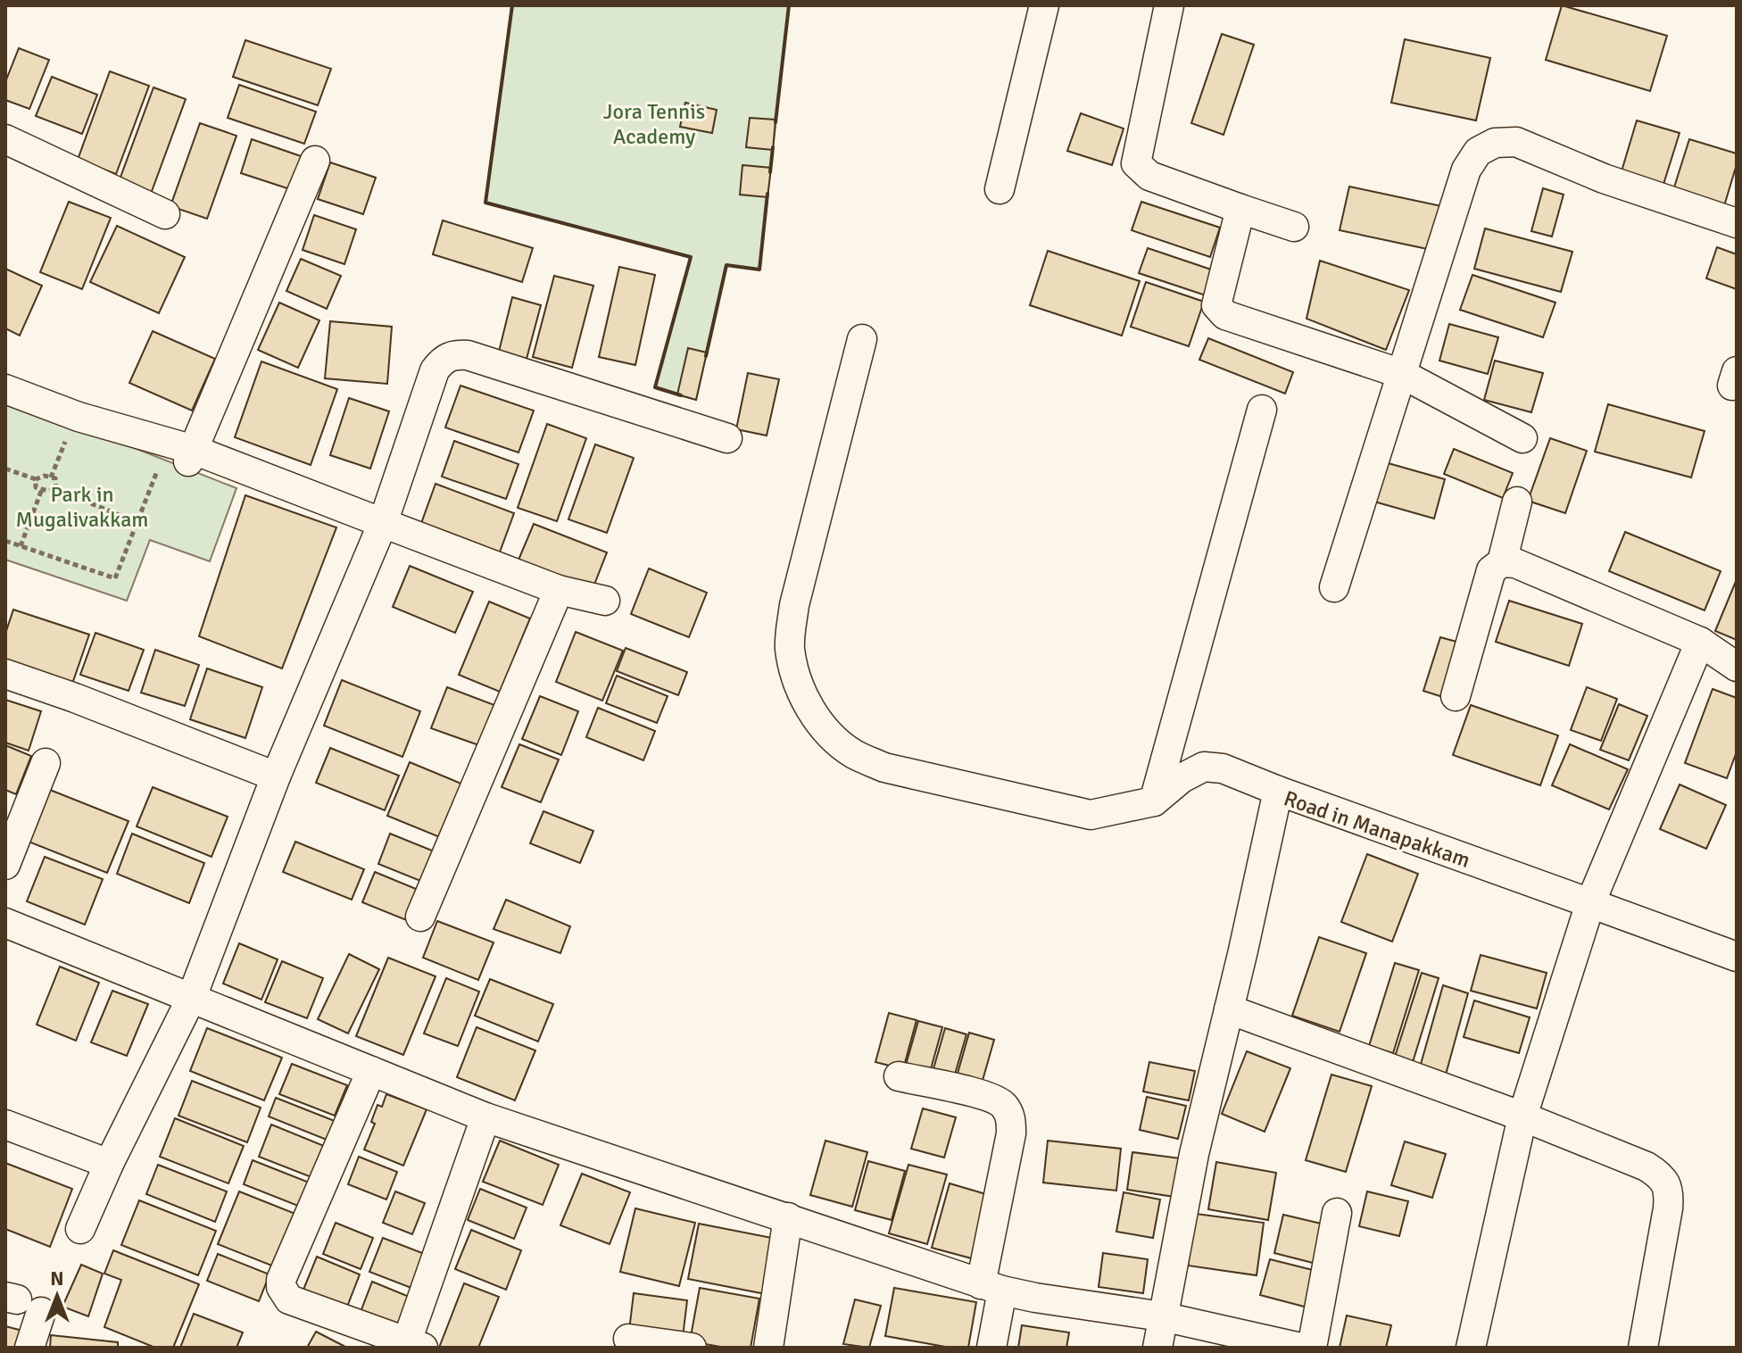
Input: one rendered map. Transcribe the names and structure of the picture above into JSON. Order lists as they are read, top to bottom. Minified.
{"streets":{"street":["Road in Manapakkam"]},"parks":["Jora Tennis Academy","Park in Mugalivakkam"],"north":"top"}
